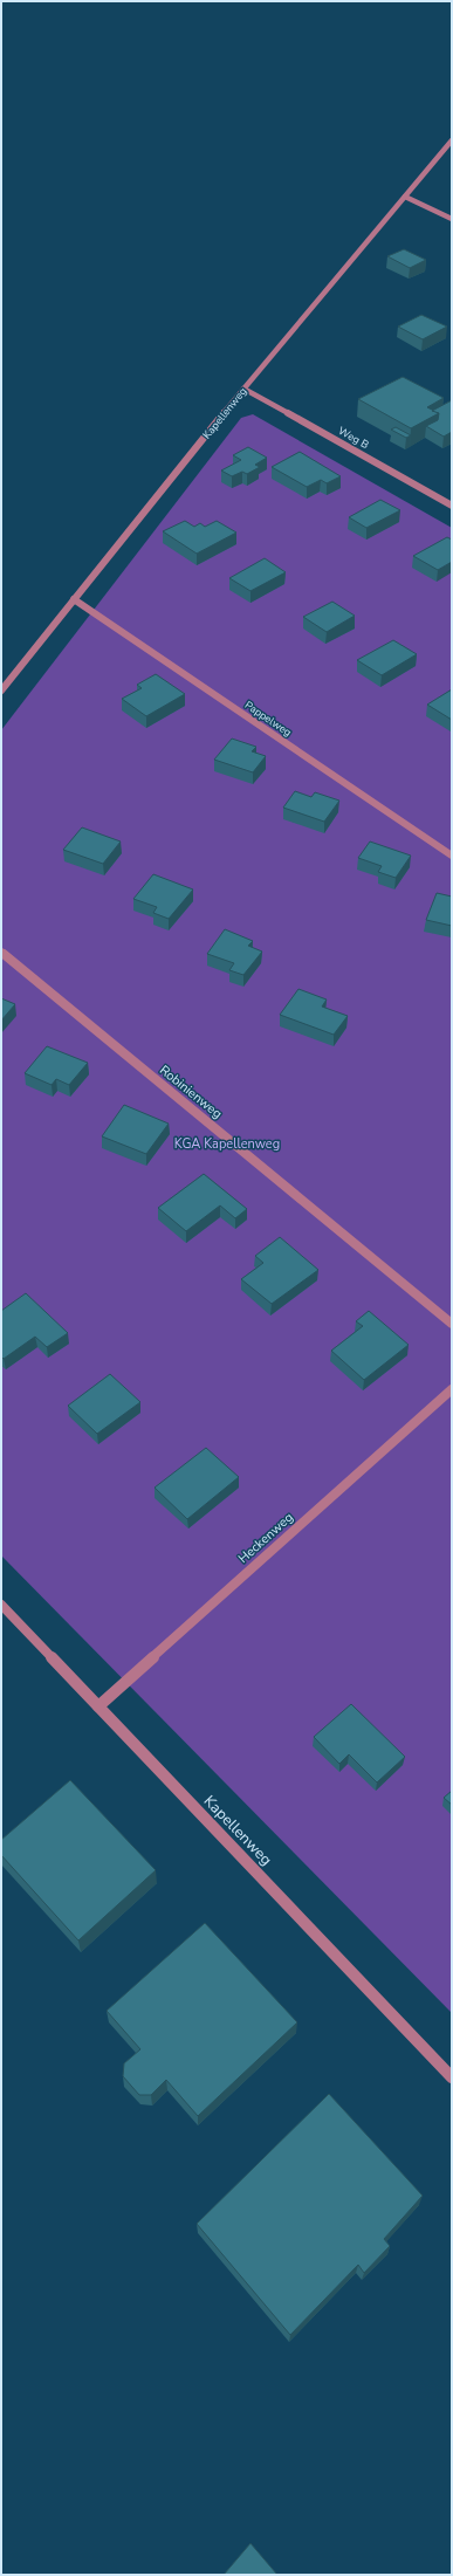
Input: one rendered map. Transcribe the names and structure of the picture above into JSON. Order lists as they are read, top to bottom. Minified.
{"streets":{"street":["Kapellenweg","Weg B","Pappelweg","Robinienweg","Heckenweg"]},"crossings":[["Kapellenweg","Weg B"],["Kapellenweg","Pappelweg"],["Kapellenweg","Heckenweg"]],"parks":["KGA Kapellenweg"]}
